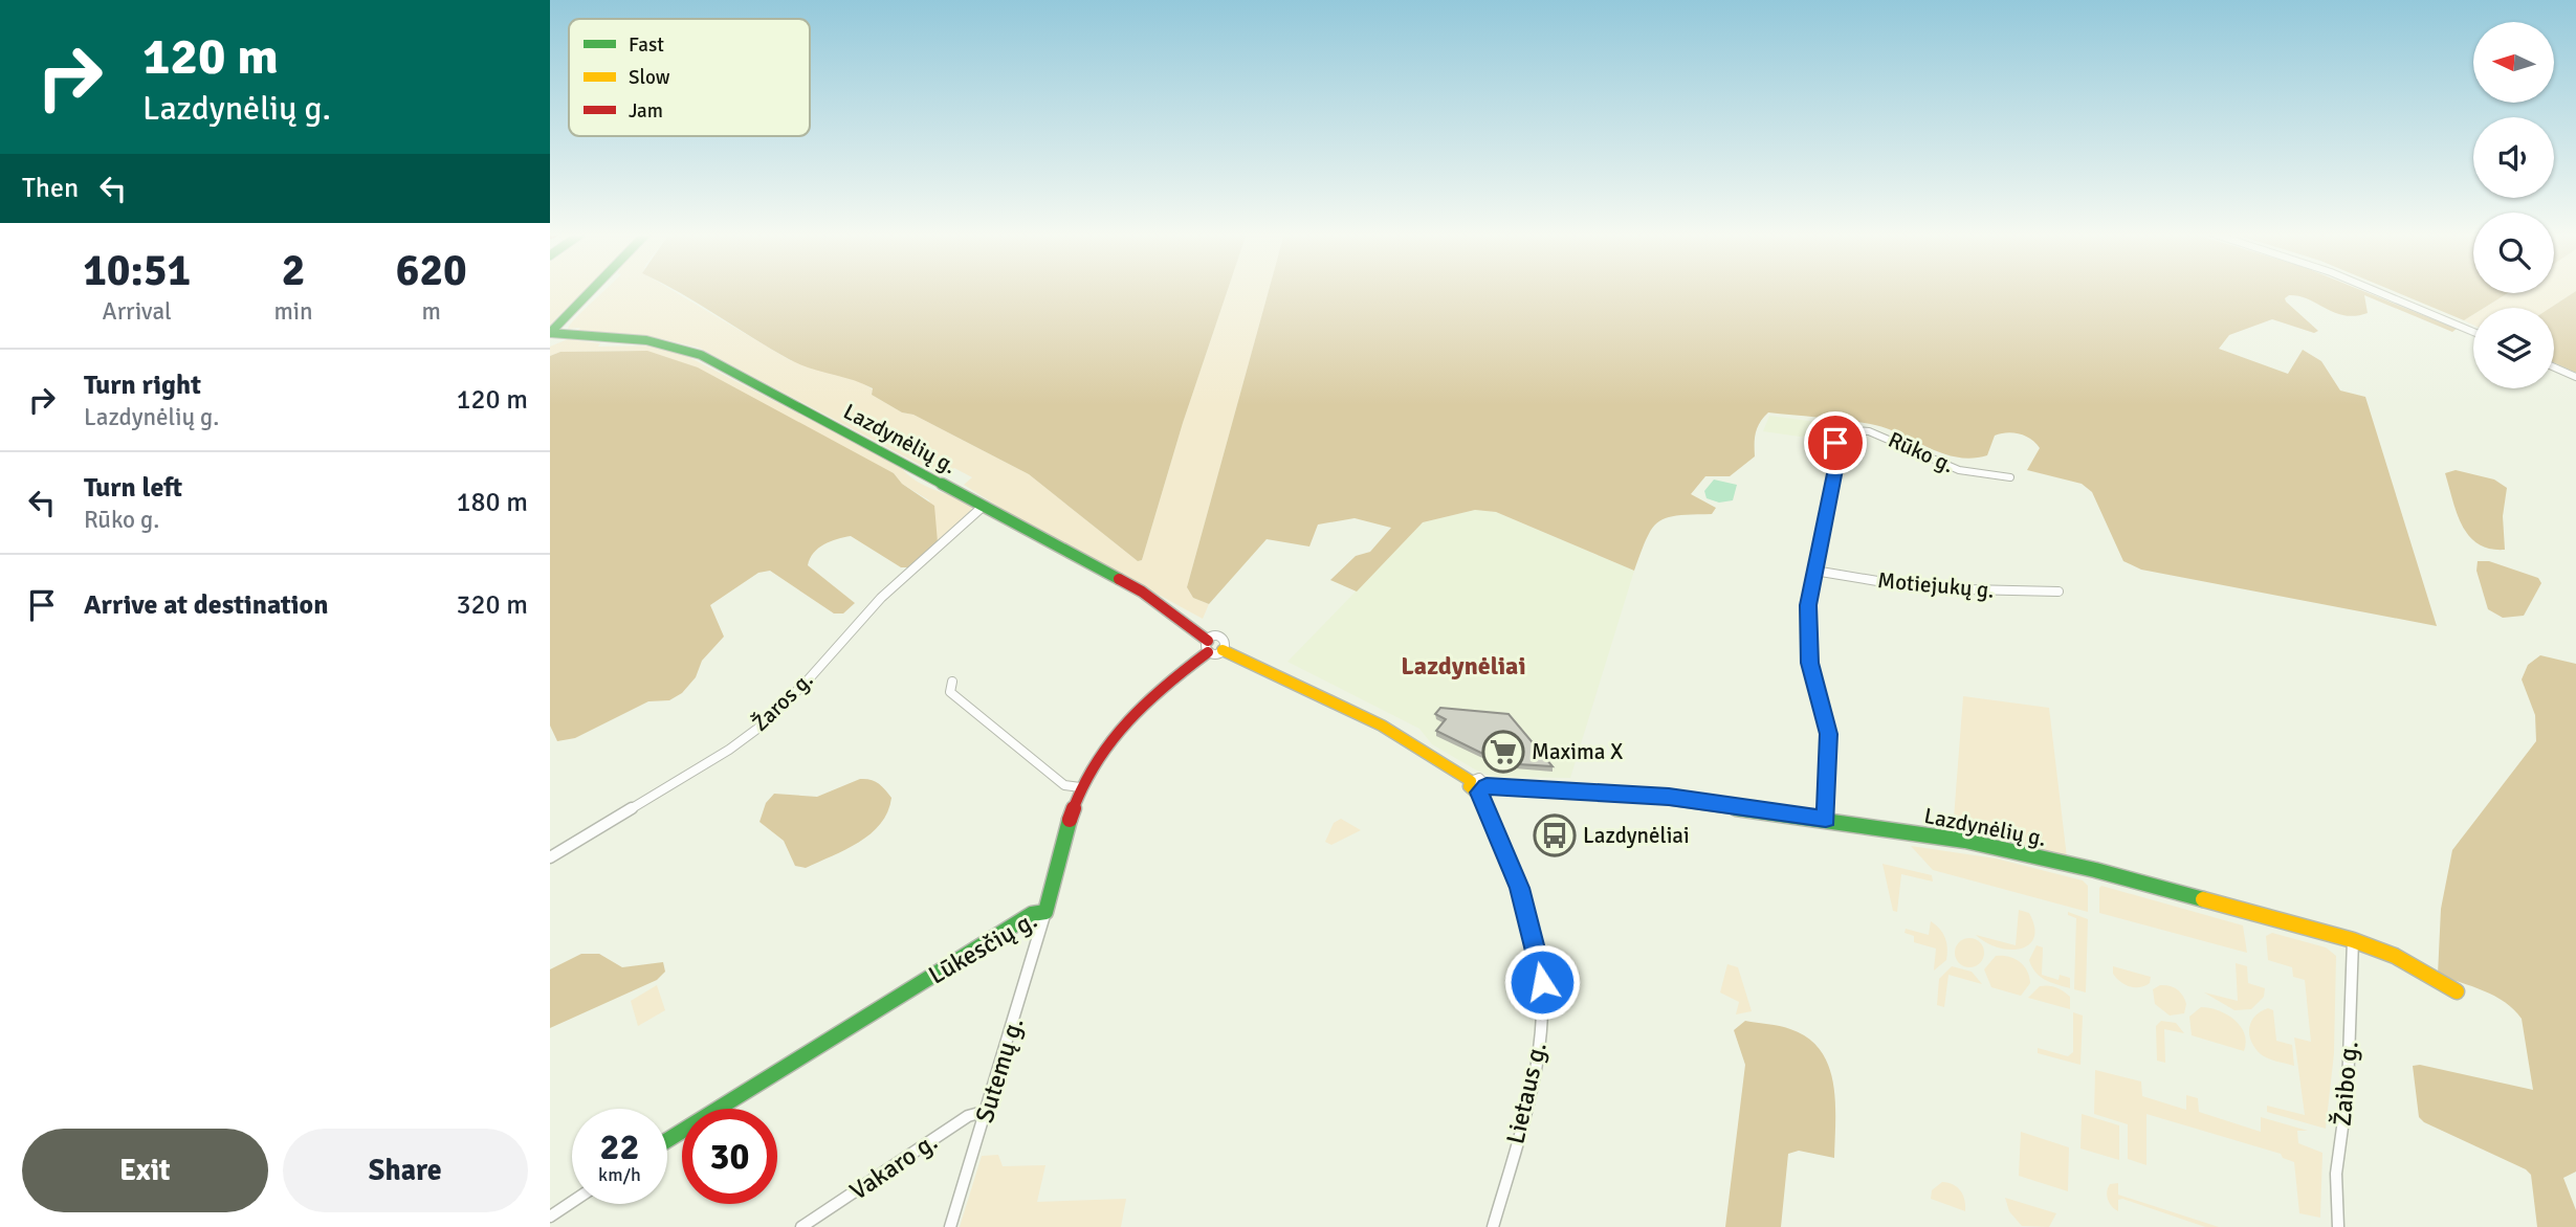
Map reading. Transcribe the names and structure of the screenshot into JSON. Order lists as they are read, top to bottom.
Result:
{
  "streets": {
    "main road": ["Lazdynėlių g.", "Lūkesčių g."],
    "street": [
      "Rūko g.",
      "Motiejukų g.",
      "Žaros g.",
      "Sutemų g.",
      "Žaibo g.",
      "Lietaus g.",
      "Vakaro g."
    ]
  },
  "crossings": [
    ["Lazdynėlių g.", "Rūko g."],
    ["Lazdynėlių g.", "Žaros g."],
    ["Lazdynėlių g.", "Lūkesčių g."],
    ["Lazdynėlių g.", "Žaibo g."],
    ["Lazdynėlių g.", "Lietaus g."],
    ["Rūko g.", "Motiejukų g."],
    ["Lūkesčių g.", "Sutemų g."],
    ["Sutemų g.", "Vakaro g."]
  ],
  "districts": ["Lazdynėliai"],
  "places": {
    "supermarket": ["Maxima X"],
    "bus stop": ["Lazdynėliai"]
  },
  "legend": ["Fast", "Slow", "Jam"],
  "north": "left",
  "page": {
    "turn": ["120 m", "Lazdynėlių g."],
    "then": "Then",
    "eta": [
      "10:51",
      "Arrival",
      "2",
      "min",
      "620",
      "m"
    ],
    "list": [
      {
        "name": "Turn right",
        "note": "Lazdynėlių g.",
        "value": "120 m"
      },
      {
        "name": "Turn left",
        "note": "Rūko g.",
        "value": "180 m"
      },
      {
        "name": "Arrive at destination",
        "value": "320 m"
      }
    ],
    "speed": "22 km/h",
    "limit": "30",
    "buttons": ["Exit", "Share"]
  }
}
